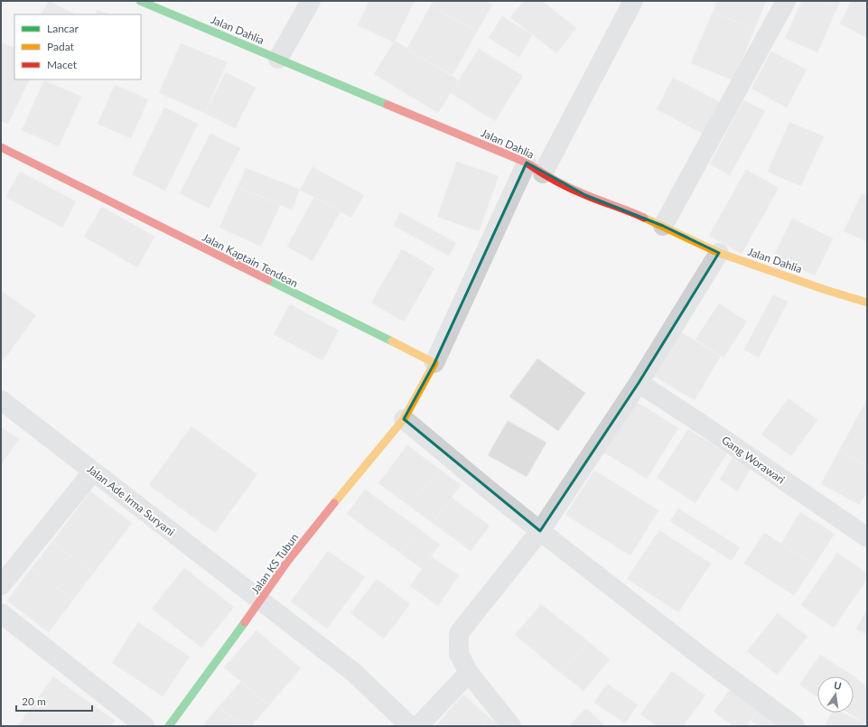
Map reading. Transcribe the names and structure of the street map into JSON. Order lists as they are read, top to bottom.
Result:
{
  "streets": {
    "street": [
      "Jalan Dahlia",
      "Jalan Kaptain Tendean",
      "Gang Worawari",
      "Jalan Ade Irma Suryani",
      "Jalan KS Tubun"
    ]
  },
  "crossings": [
    ["Jalan Ade Irma Suryani", "Jalan KS Tubun"]
  ],
  "legend": ["Lancar", "Padat", "Macet"],
  "scale_bar": "20 m",
  "north": "top"
}
